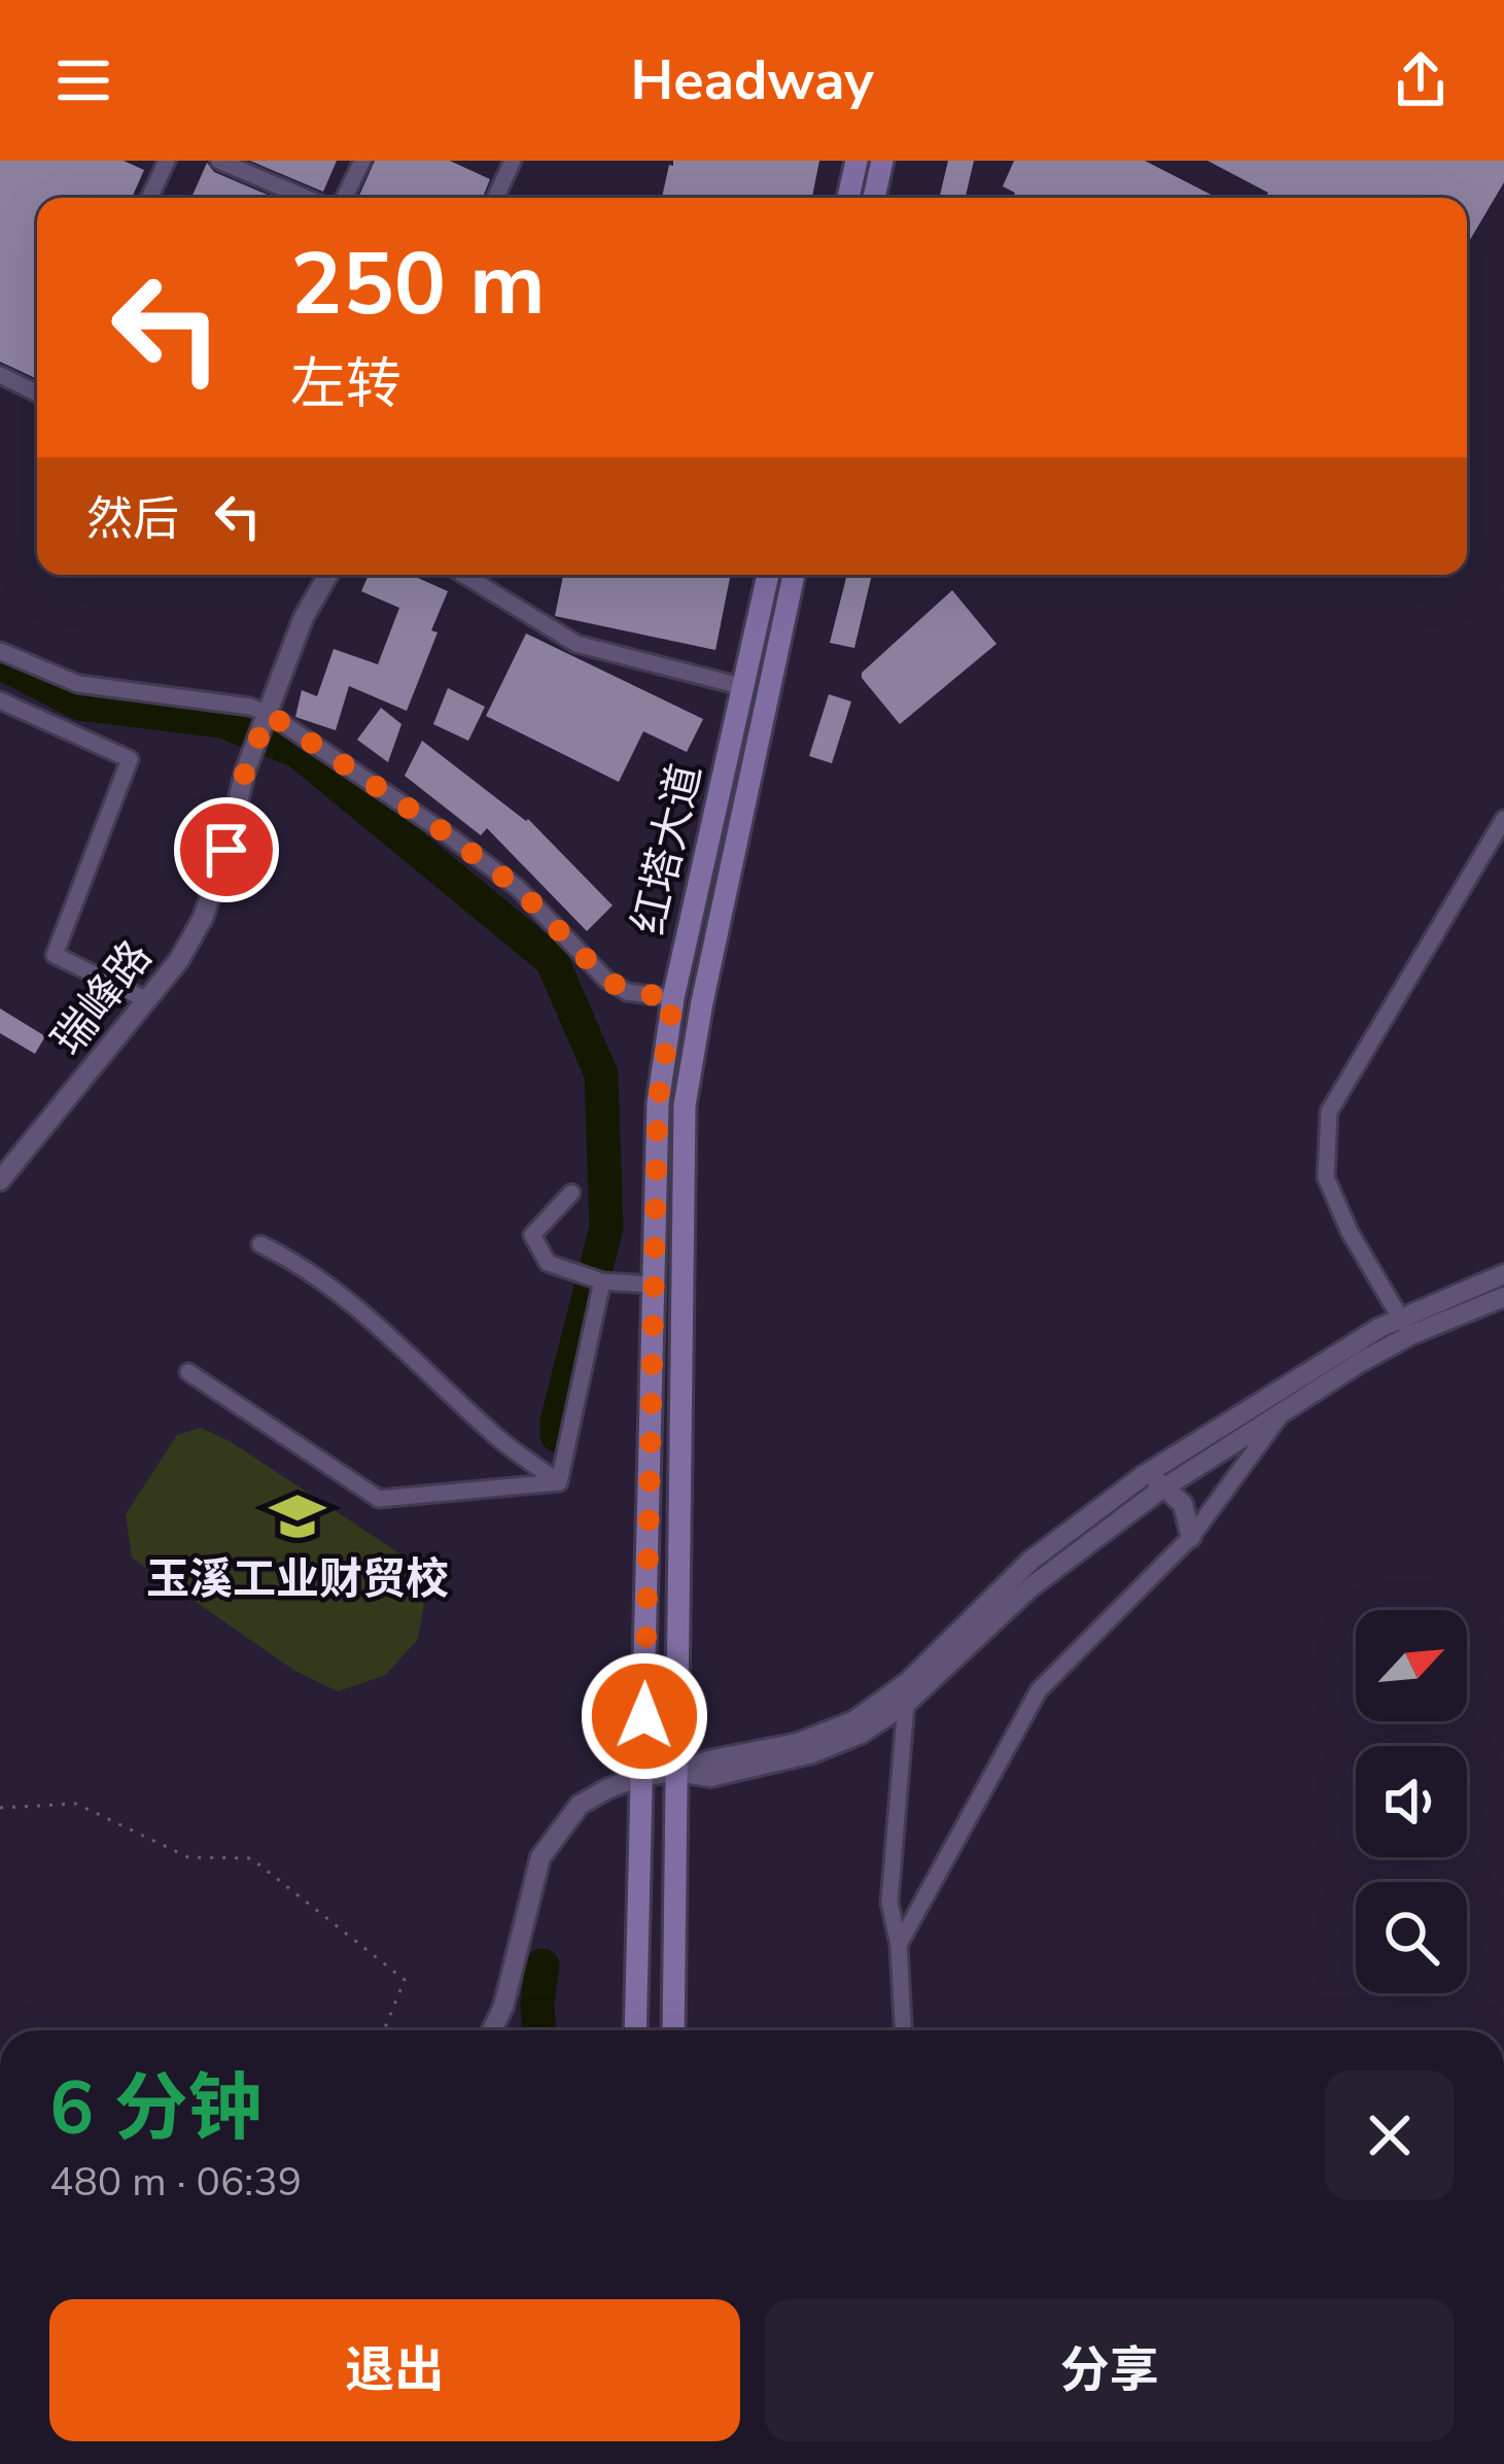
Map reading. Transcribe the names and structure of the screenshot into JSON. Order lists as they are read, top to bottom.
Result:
{
  "streets": {
    "main road": ["红塔大道"],
    "street": ["瑞峰路"]
  },
  "places": {
    "school or university": ["玉溪工业财贸校"]
  },
  "north": "top right",
  "page": {
    "header": "Headway",
    "turn": ["250 m", "左转"],
    "then": "然后",
    "heading": ["6 分钟", "480 m · 06:39"],
    "buttons": ["退出", "分享"]
  }
}
